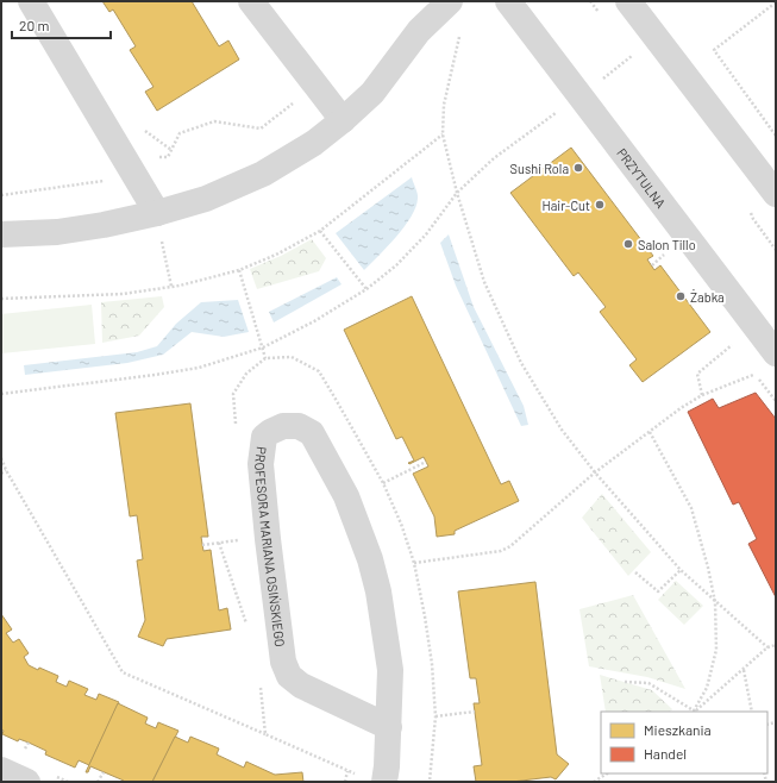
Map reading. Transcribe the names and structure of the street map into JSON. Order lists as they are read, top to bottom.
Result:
{
  "streets": {
    "street": ["PRZYTULNA", "PROFESORA MARIANA OSIŃSKIEGO"]
  },
  "places": [
    "Sushi Rola",
    "Hair-Cut",
    "Salon Tillo",
    "Żabka"
  ],
  "legend": ["Mieszkania", "Handel"],
  "scale_bar": "20 m"
}
